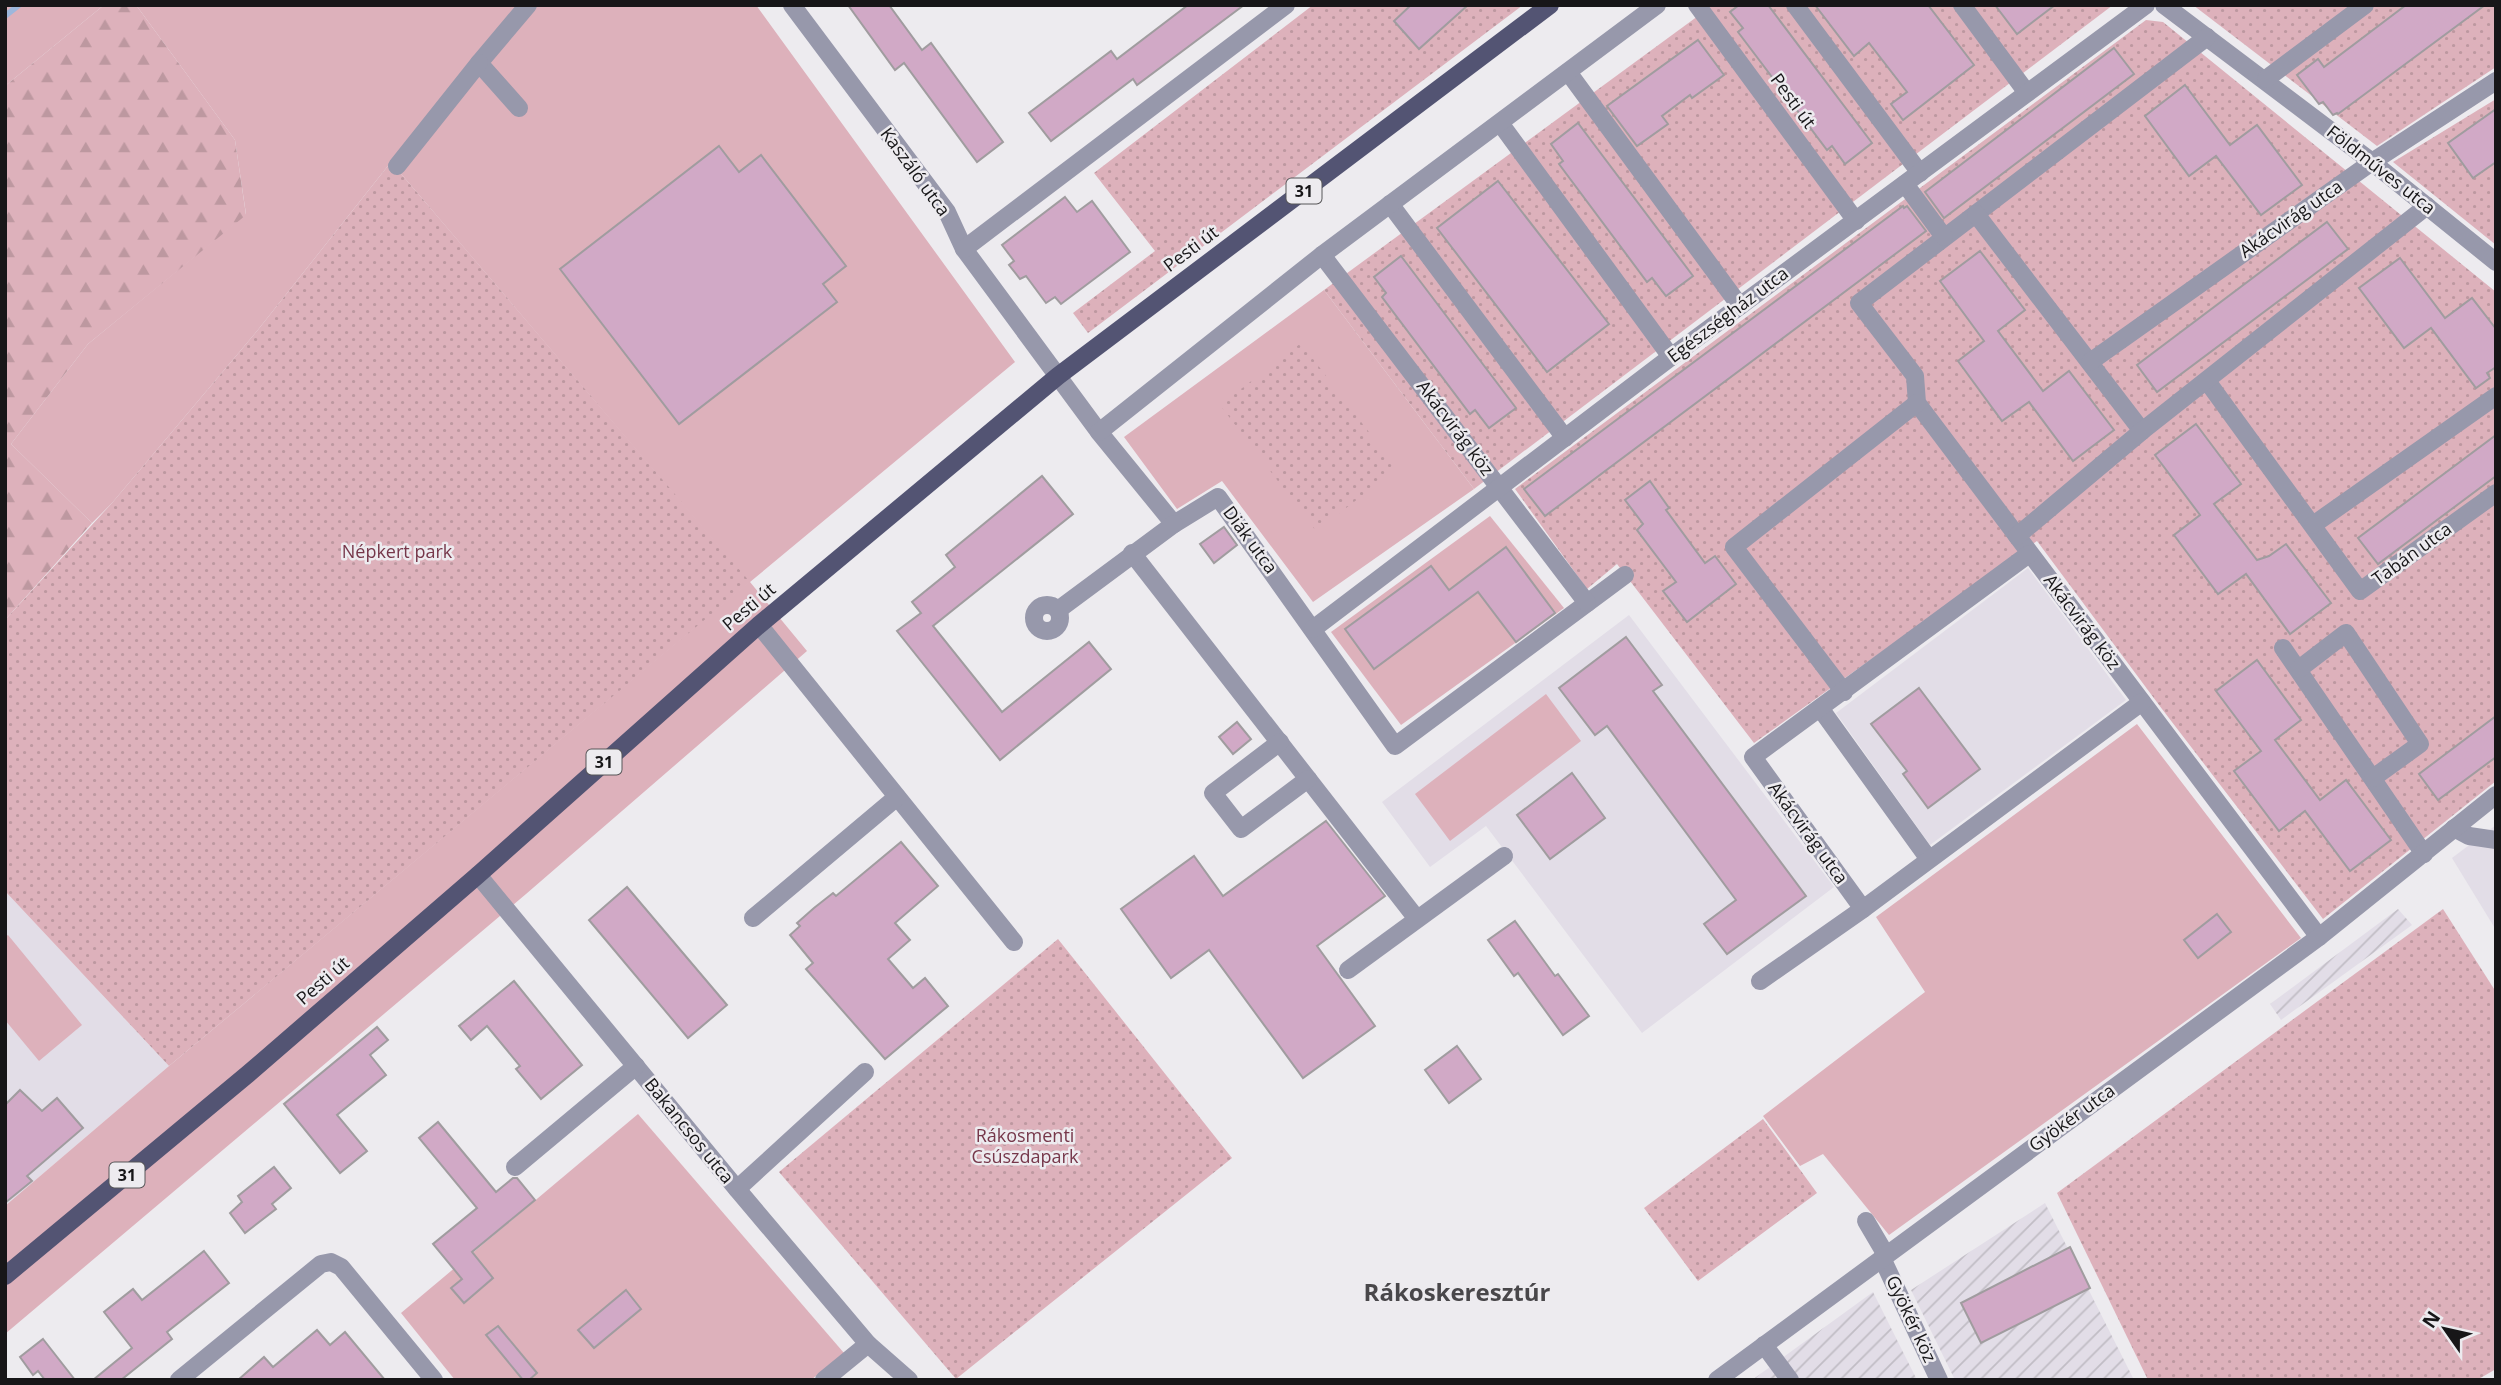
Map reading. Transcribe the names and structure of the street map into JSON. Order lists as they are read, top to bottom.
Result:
{
  "streets": {
    "main road": ["Pesti út", "31"],
    "street": [
      "Földműves utca",
      "Kaszáló utca",
      "Akácvirág utca",
      "Egészségház utca",
      "Akácvirág köz",
      "Diák utca",
      "Tabán utca",
      "Gyökér utca",
      "Bakancsos utca",
      "Gyökér köz"
    ]
  },
  "crossings": [
    ["Pesti út", "Kaszáló utca"],
    ["Pesti út", "Egészségház utca"],
    ["Pesti út", "Bakancsos utca"],
    ["Földműves utca", "Akácvirág utca"],
    ["Egészségház utca", "Akácvirág köz"],
    ["Egészségház utca", "Diák utca"],
    ["Akácvirág köz", "Diák utca"],
    ["Akácvirág köz", "Gyökér utca"],
    ["Gyökér utca", "Gyökér köz"]
  ],
  "districts": ["Rákoskeresztúr"],
  "parks": ["Népkert park", "Rákosmenti Csúszdapark"],
  "north": "top left"
}
